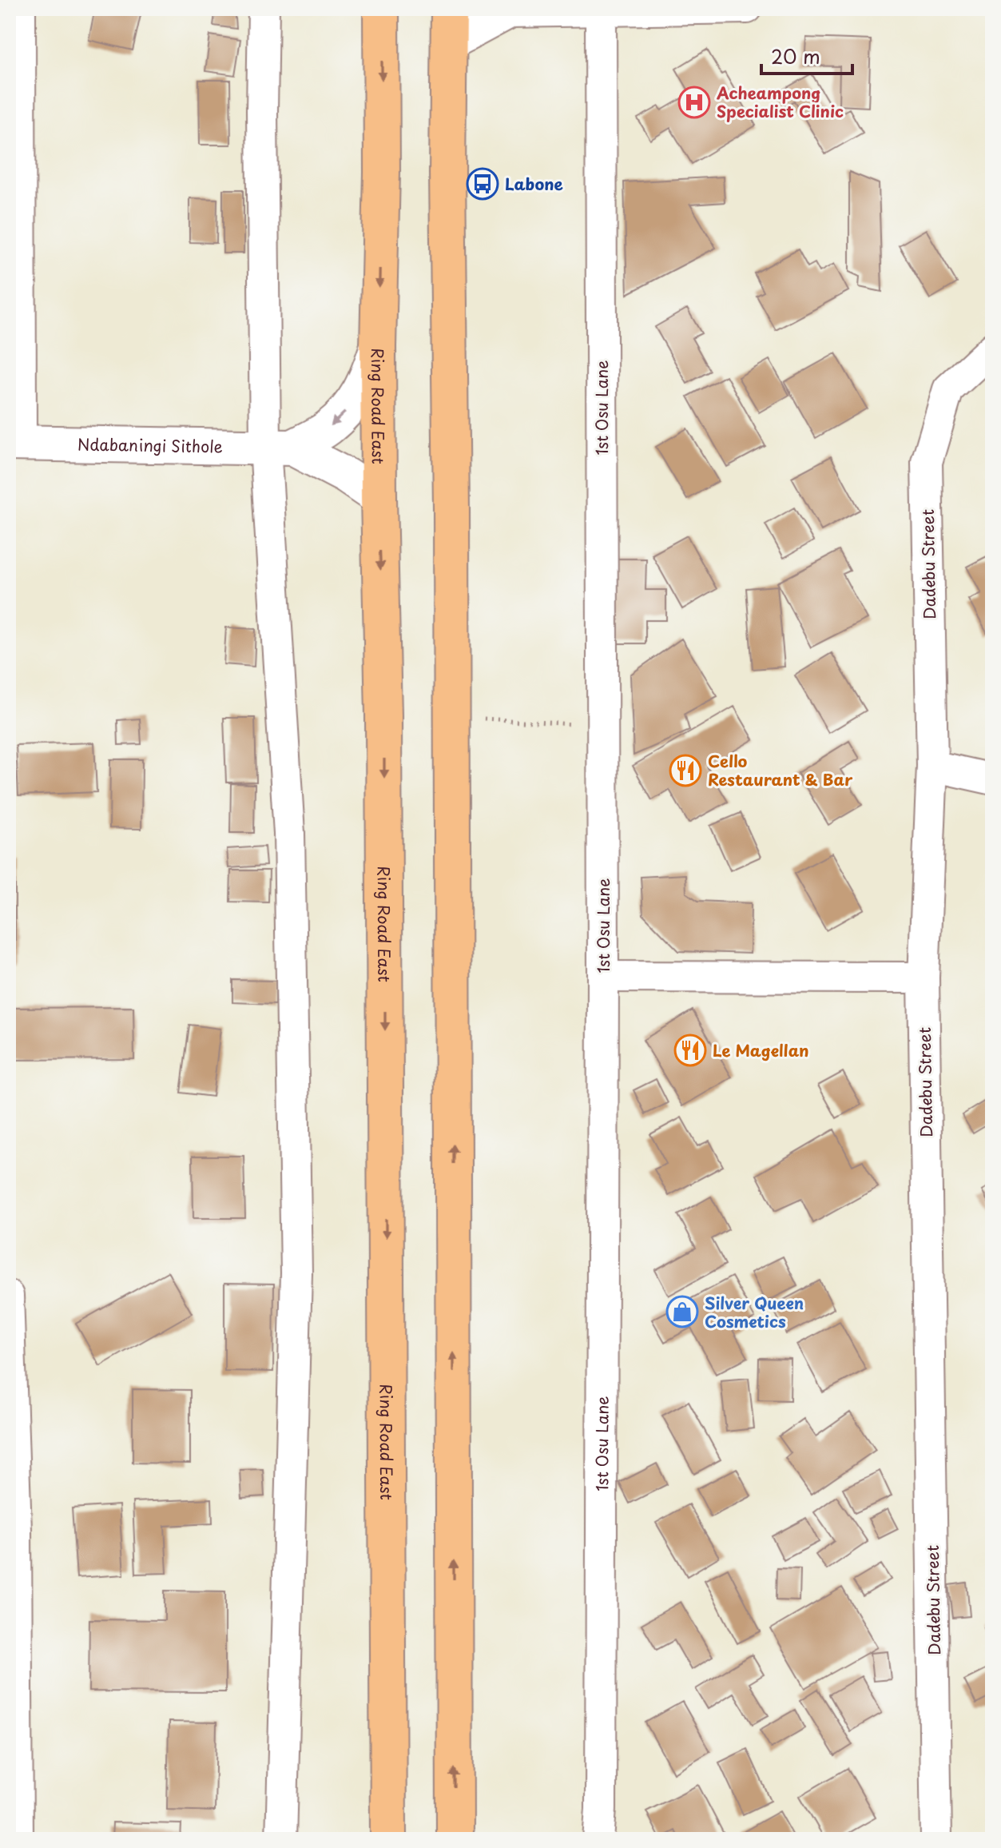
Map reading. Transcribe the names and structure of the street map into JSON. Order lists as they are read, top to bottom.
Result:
{
  "streets": {
    "main road": ["Ring Road East"],
    "street": ["1st Osu Lane", "Ndabaningi Sithole", "Dadebu Street"]
  },
  "crossings": [
    ["Ring Road East", "Ndabaningi Sithole"]
  ],
  "places": {
    "hospital": ["Acheampong Specialist Clinic"],
    "bus stop": ["Labone"],
    "restaurant": ["Cello Restaurant & Bar", "Le Magellan"],
    "shop": ["Silver Queen Cosmetics"]
  },
  "scale_bar": "20 m"
}
